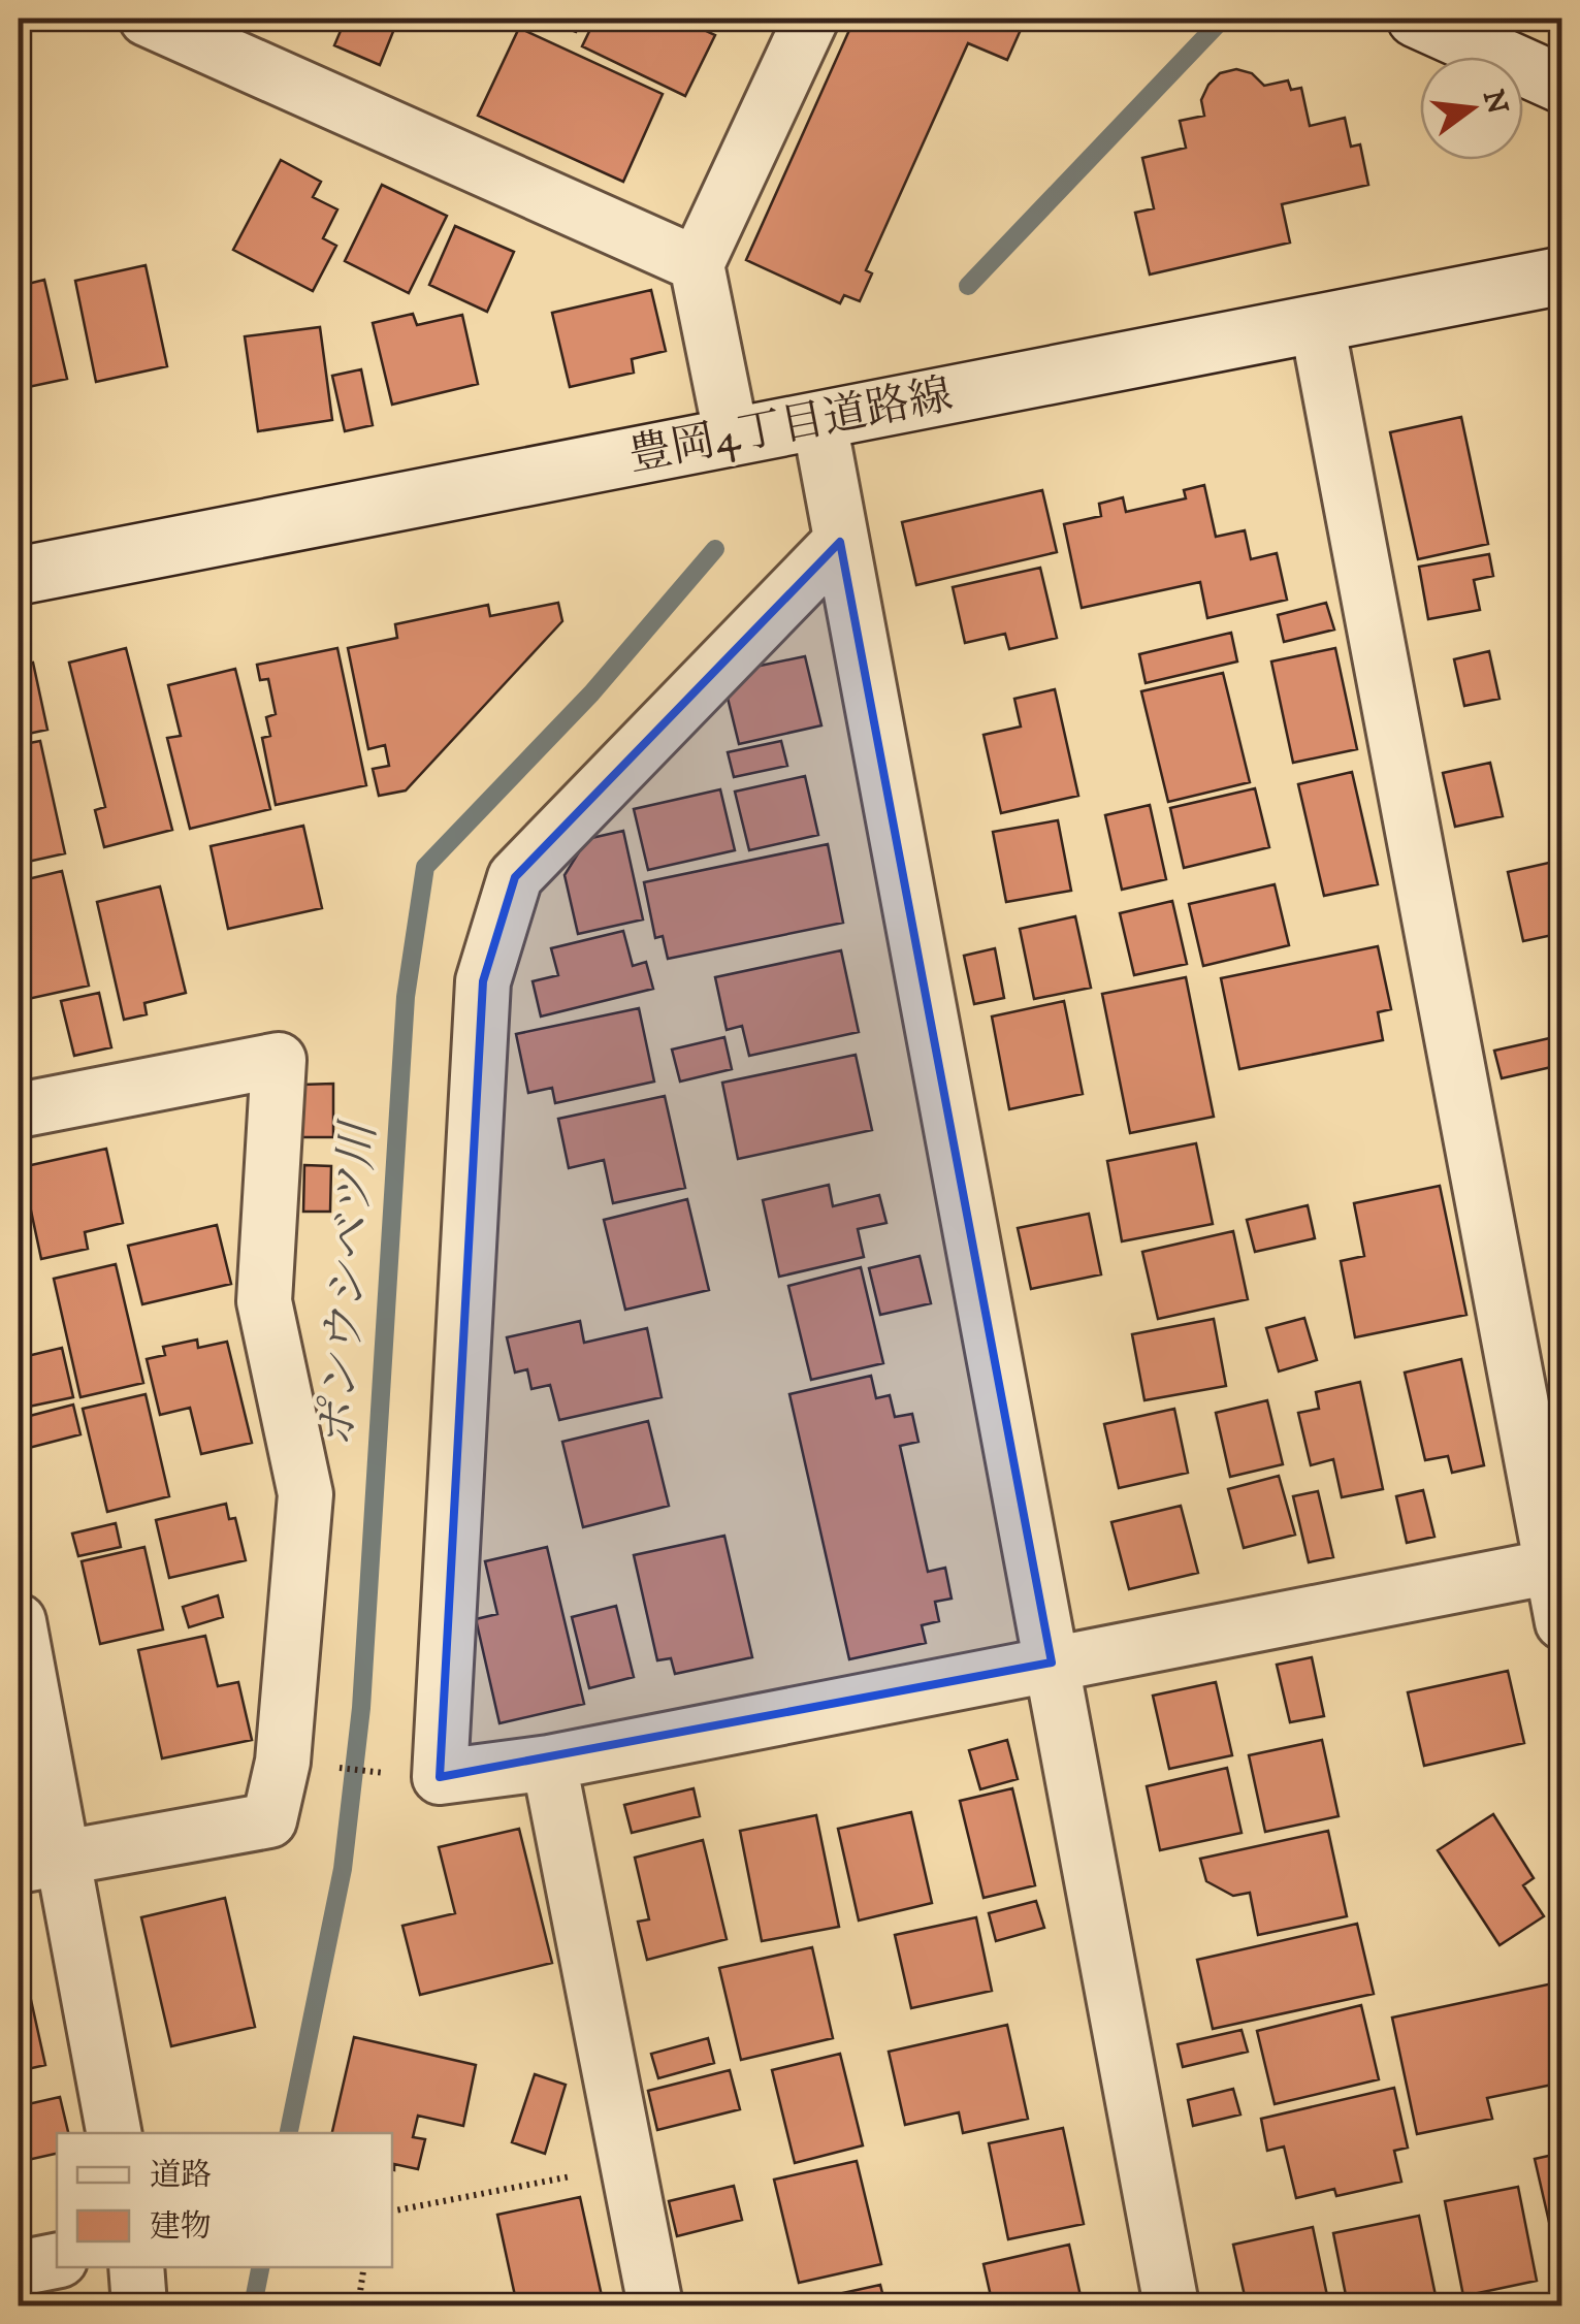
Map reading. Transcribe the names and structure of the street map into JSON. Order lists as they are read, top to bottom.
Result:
{
  "streets": {
    "street": ["豊岡4丁目道路線"]
  },
  "water": ["ポンウシベツ川"],
  "legend": ["道路", "建物"],
  "north": "right"
}
